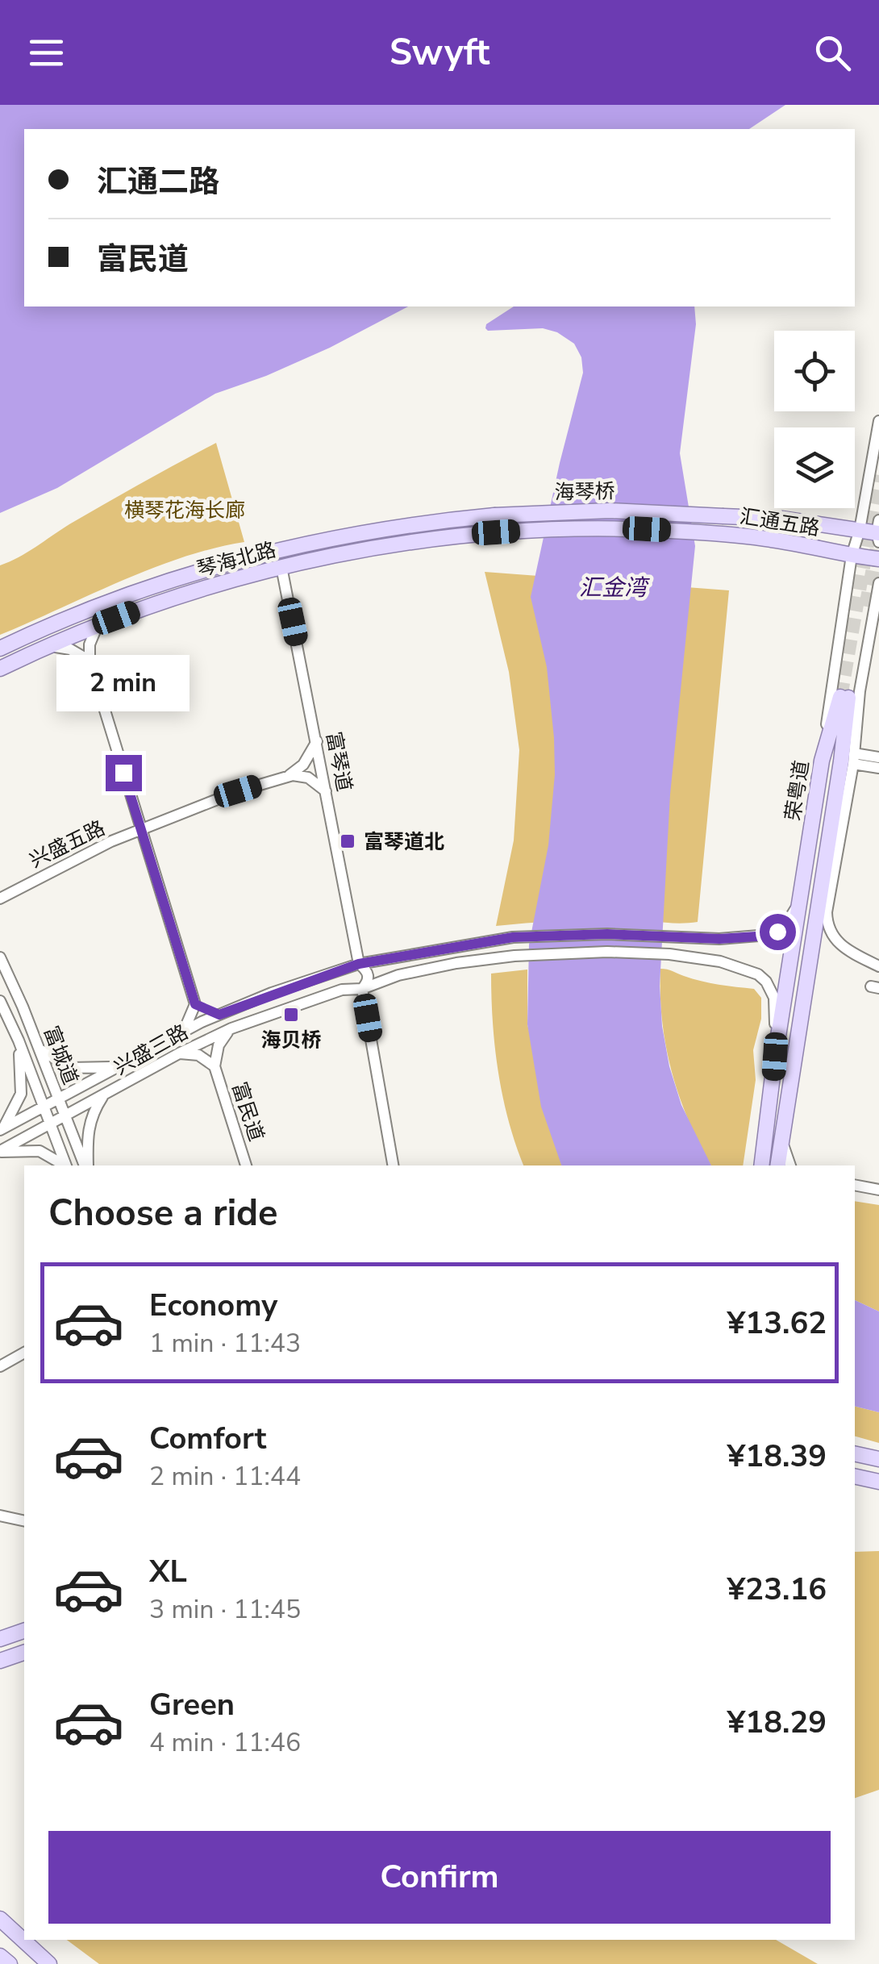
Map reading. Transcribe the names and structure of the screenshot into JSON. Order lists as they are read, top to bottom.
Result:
{
  "streets": {
    "main road": [
      "海琴桥",
      "汇通五路",
      "琴海北路",
      "荣粤道"
    ],
    "street": [
      "富琴道",
      "兴盛五路",
      "兴盛三路",
      "富城道",
      "富民道"
    ]
  },
  "crossings": [
    ["海琴桥", "汇通五路"],
    ["海琴桥", "琴海北路"],
    ["汇通五路", "荣粤道"],
    ["琴海北路", "富琴道"],
    ["富琴道", "兴盛三路"],
    ["荣粤道", "兴盛三路"],
    ["兴盛三路", "富城道"]
  ],
  "water": ["汇金湾"],
  "parks": ["横琴花海长廊"],
  "places": {
    "transit": ["富琴道北", "海贝桥"]
  },
  "page": {
    "header": "Swyft",
    "banner": ["汇通二路", "富民道"],
    "bubble": "2 min",
    "heading": "Choose a ride",
    "list": [
      {
        "name": "Economy",
        "note": "1 min · 11:43",
        "value": "¥13.62"
      },
      {
        "name": "Comfort",
        "note": "2 min · 11:44",
        "value": "¥18.39"
      },
      {
        "name": "XL",
        "note": "3 min · 11:45",
        "value": "¥23.16"
      },
      {
        "name": "Green",
        "note": "4 min · 11:46",
        "value": "¥18.29"
      }
    ],
    "buttons": "Confirm"
  }
}
